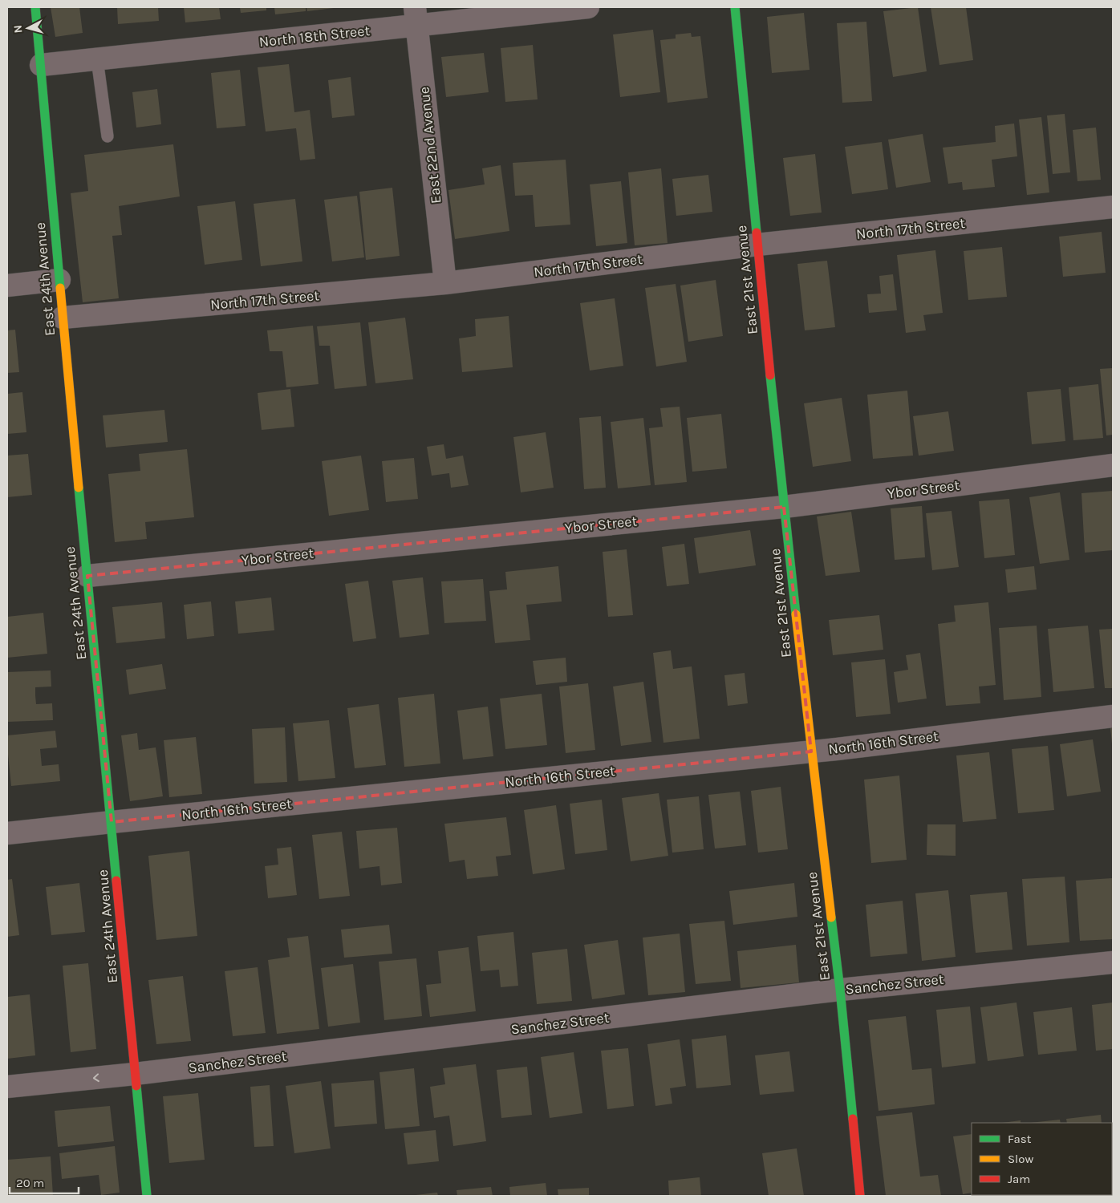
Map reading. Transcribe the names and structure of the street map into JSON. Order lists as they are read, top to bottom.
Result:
{
  "streets": {
    "street": [
      "North 18th Street",
      "East 22nd Avenue",
      "North 17th Street",
      "East 24th Avenue",
      "East 21st Avenue",
      "Ybor Street",
      "North 16th Street",
      "Sanchez Street"
    ]
  },
  "crossings": [
    ["North 18th Street", "East 22nd Avenue"],
    ["North 18th Street", "East 24th Avenue"],
    ["East 22nd Avenue", "North 17th Street"],
    ["North 17th Street", "East 24th Avenue"],
    ["North 17th Street", "East 21st Avenue"],
    ["East 24th Avenue", "Ybor Street"],
    ["East 24th Avenue", "North 16th Street"],
    ["East 24th Avenue", "Sanchez Street"],
    ["East 21st Avenue", "Ybor Street"],
    ["East 21st Avenue", "North 16th Street"],
    ["East 21st Avenue", "Sanchez Street"]
  ],
  "legend": ["Fast", "Slow", "Jam"],
  "scale_bar": "20 m",
  "north": "left"
}
